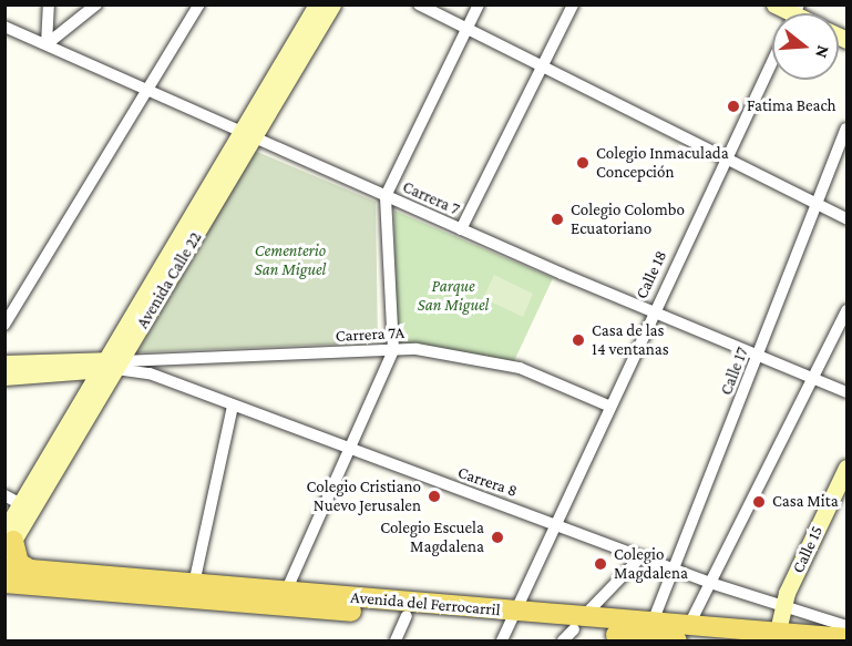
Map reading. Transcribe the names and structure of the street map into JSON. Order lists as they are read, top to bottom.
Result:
{
  "streets": {
    "main road": ["Avenida Calle 22", "Calle 15", "Avenida del Ferrocarril"],
    "street": [
      "Carrera 7",
      "Calle 18",
      "Carrera 7A",
      "Calle 17",
      "Carrera 8"
    ]
  },
  "crossings": [
    ["Carrera 7", "Calle 18"],
    ["Carrera 7", "Avenida Calle 22"],
    ["Carrera 7", "Calle 17"],
    ["Calle 18", "Carrera 7A"],
    ["Calle 18", "Carrera 8"],
    ["Calle 18", "Avenida del Ferrocarril"],
    ["Avenida Calle 22", "Carrera 7A"],
    ["Avenida Calle 22", "Carrera 8"],
    ["Carrera 7A", "Carrera 8"],
    ["Calle 17", "Carrera 8"],
    ["Calle 17", "Avenida del Ferrocarril"],
    ["Carrera 8", "Calle 15"],
    ["Calle 15", "Avenida del Ferrocarril"]
  ],
  "parks": ["Cementerio San Miguel", "Parque San Miguel"],
  "places": [
    "Fatima Beach",
    "Colegio Inmaculada Concepción",
    "Colegio Colombo Ecuatoriano",
    "Casa de las 14 ventanas",
    "Colegio Cristiano Nuevo Jerusalen",
    "Casa Mita",
    "Colegio Escuela Magdalena",
    "Colegio Magdalena"
  ],
  "north": "right"
}
